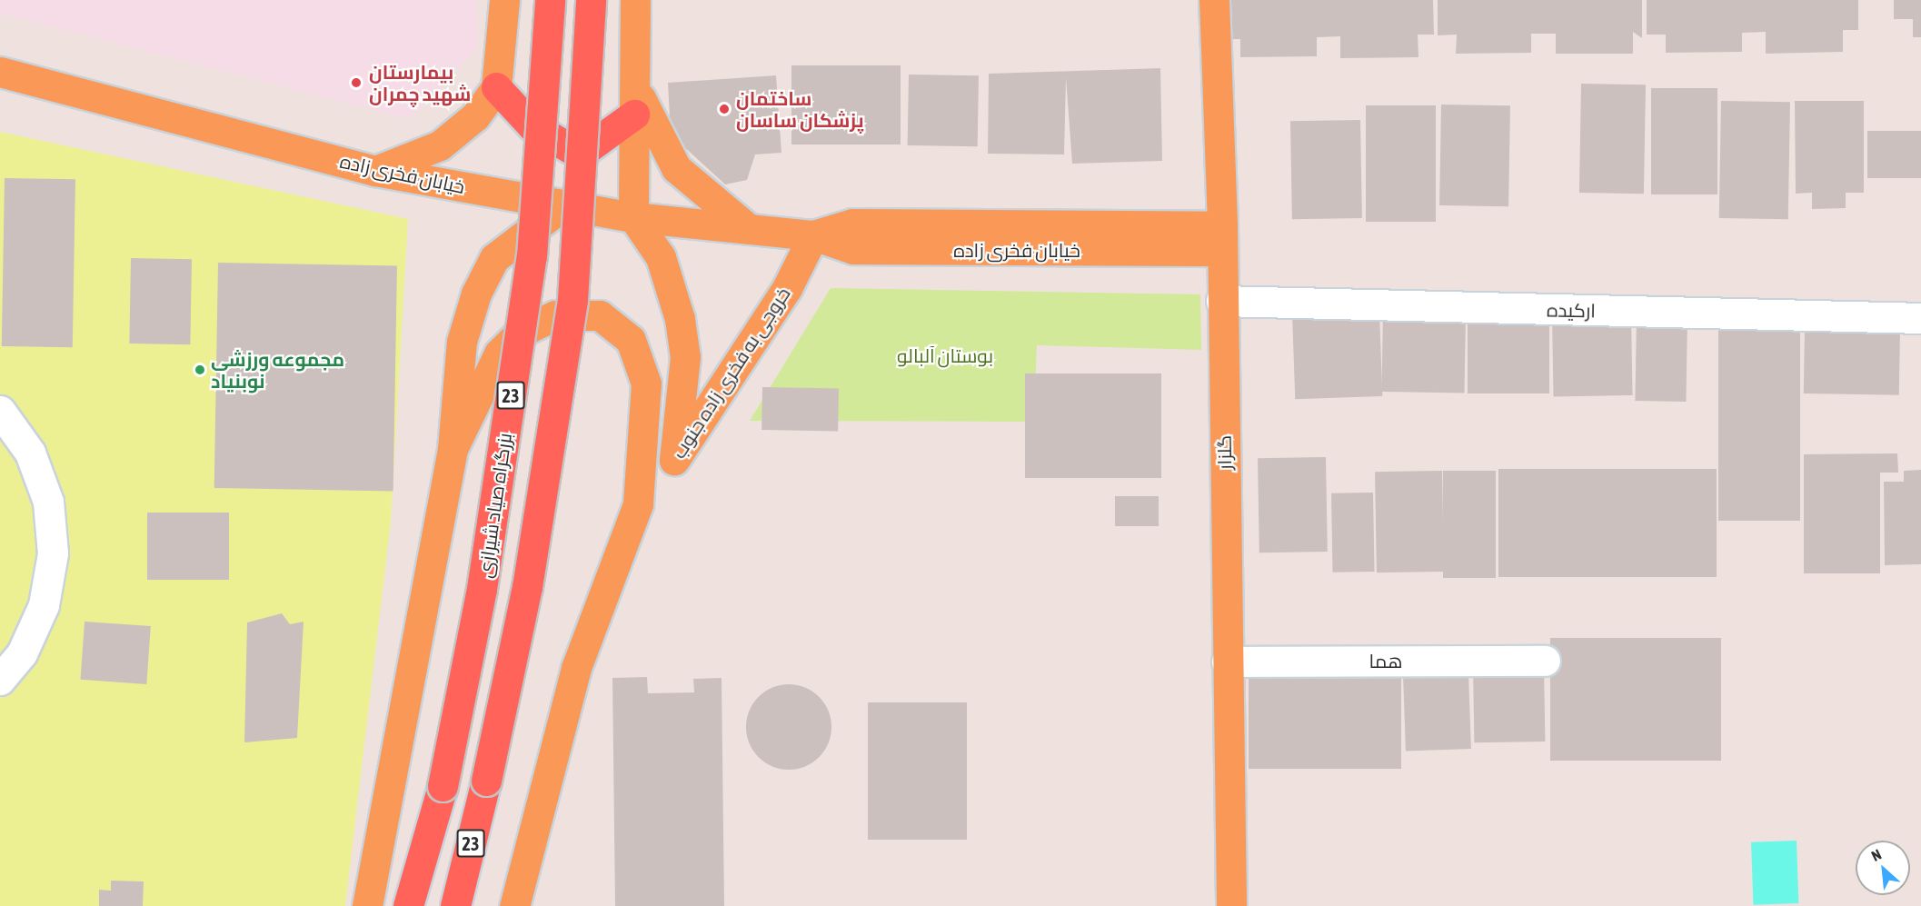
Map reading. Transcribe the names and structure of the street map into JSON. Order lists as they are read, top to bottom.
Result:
{
  "streets": {
    "highway": ["23", "بزرگراه صیاد شیرازی"],
    "main road": ["خیابان فخری زاده", "خروجی به فخری زاده جنوب", "گلزار"],
    "street": ["ارکیده", "هما"]
  },
  "crossings": [
    ["خیابان فخری زاده", "خروجی به فخری زاده جنوب"],
    ["خیابان فخری زاده", "گلزار"],
    ["ارکیده", "گلزار"],
    ["گلزار", "هما"]
  ],
  "parks": ["بوستان آلبالو"],
  "places": ["بیمارستان شهید چمران", "ساختمان پزشکان ساسان", "مجموعه ورزشی نوبنیاد"],
  "north": "top left"
}
